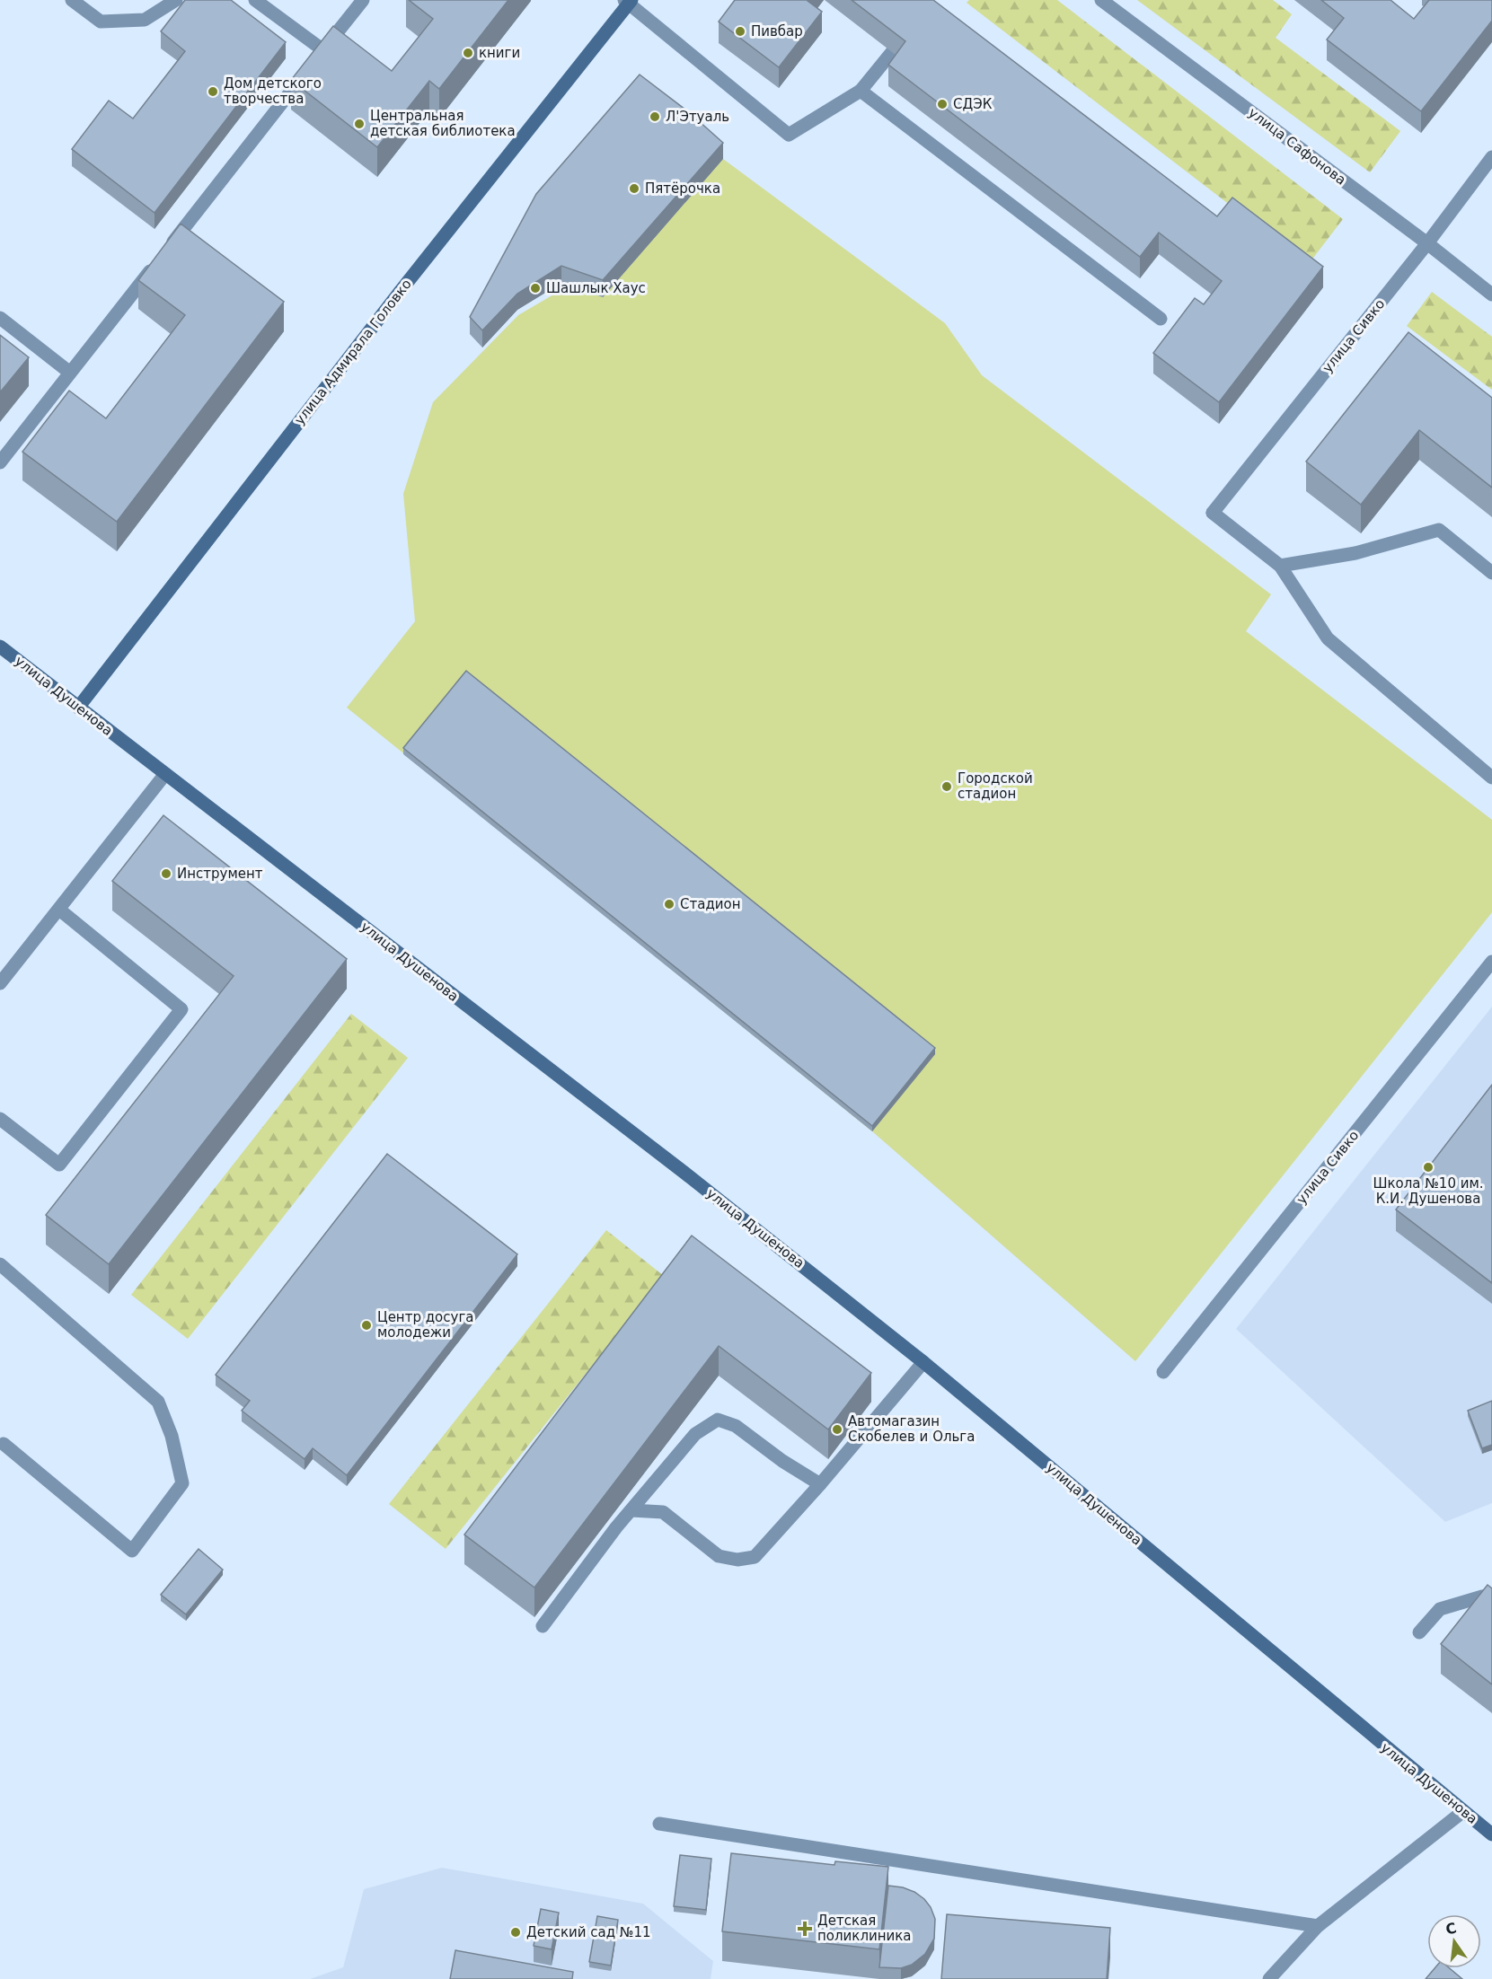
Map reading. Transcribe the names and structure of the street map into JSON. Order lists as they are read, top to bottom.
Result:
{
  "streets": {
    "street": [
      "улица Сафонова",
      "улица Сивко",
      "улица Адмирала Головко",
      "улица Душенова"
    ]
  },
  "crossings": [
    ["улица Сафонова", "улица Сивко"],
    ["улица Адмирала Головко", "улица Душенова"]
  ],
  "places": {
    "other": [
      "Пивбар",
      "книги",
      "Дом детского творчества",
      "СДЭК",
      "Л'Этуаль",
      "Центральная детская библиотека",
      "Пятёрочка",
      "Шашлык Хаус",
      "Городской стадион",
      "Инструмент",
      "Стадион",
      "Школа №10 им. К.И. Душенова",
      "Центр досуга молодежи",
      "Автомагазин Скобелев и Ольга",
      "Детский сад №11"
    ],
    "health": ["Детская поликлиника"]
  },
  "north": "top"
}
